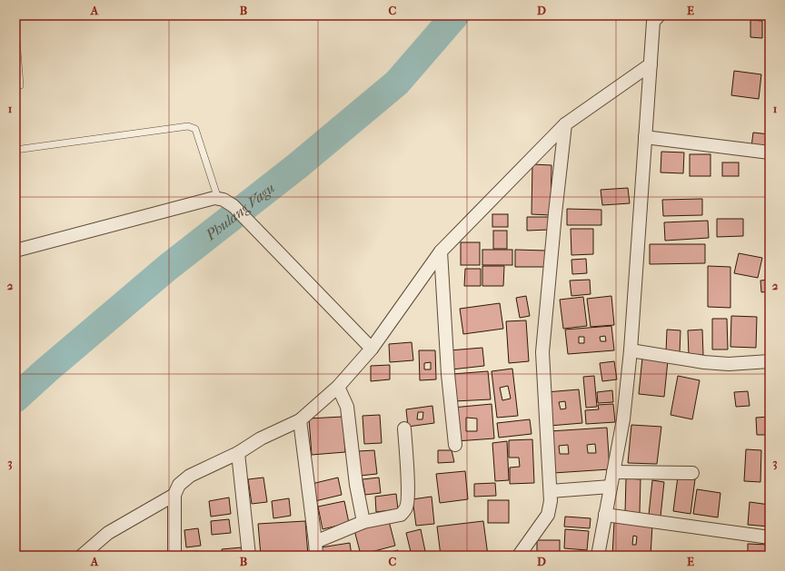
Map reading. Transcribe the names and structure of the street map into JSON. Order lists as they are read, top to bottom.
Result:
{
  "water": ["Phulang Vagu"],
  "grid": {
    "columns": [
      "A",
      "B",
      "C",
      "D",
      "E"
    ],
    "rows": ["1", "2", "3"]
  }
}
